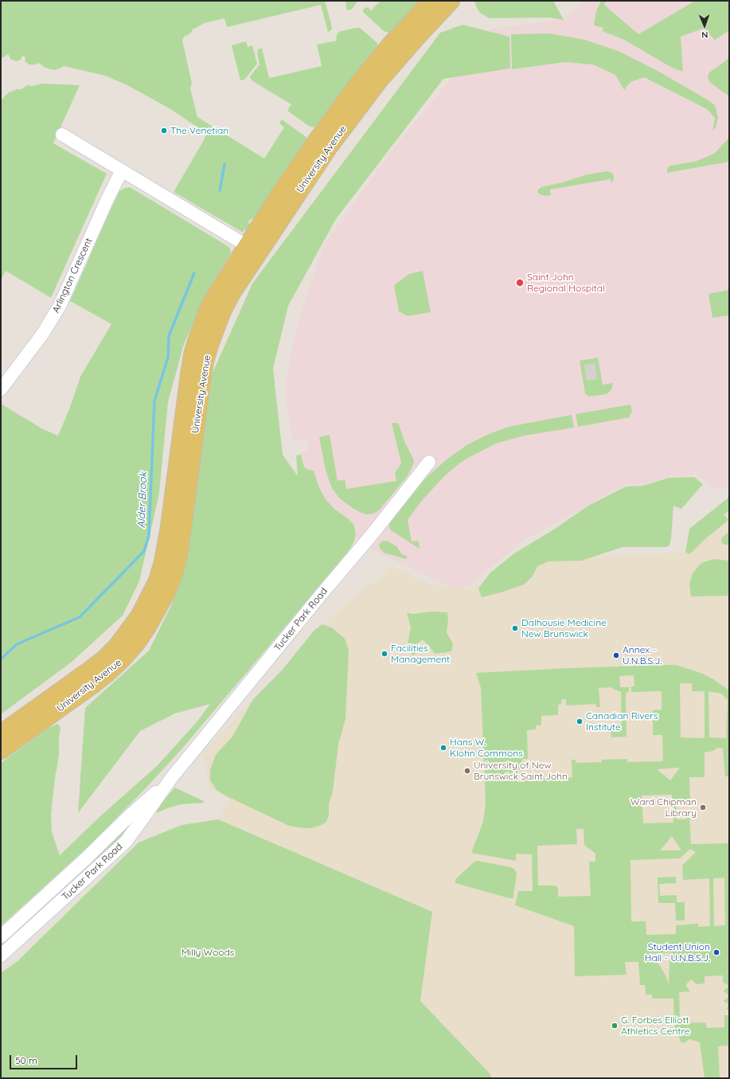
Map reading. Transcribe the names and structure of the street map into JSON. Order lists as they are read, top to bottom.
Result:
{
  "streets": {
    "main road": ["University Avenue"],
    "street": ["Arlington Crescent", "Tucker Park Road"]
  },
  "water": ["Alder Brook"],
  "parks": ["Milly Woods"],
  "places": [
    "The Venetian",
    "Saint John Regional Hospital",
    "Dalhousie Medicine New Brunswick",
    "Facilities Management",
    "Annex - U.N.B.S.J.",
    "Canadian Rivers Institute",
    "Hans W. Klohn Commons",
    "University of New Brunswick Saint John",
    "Ward Chipman Library",
    "Student Union Hall - U.N.B.S.J.",
    "G. Forbes Elliott Athletics Centre"
  ],
  "scale_bar": "50 m",
  "north": "bottom"
}
